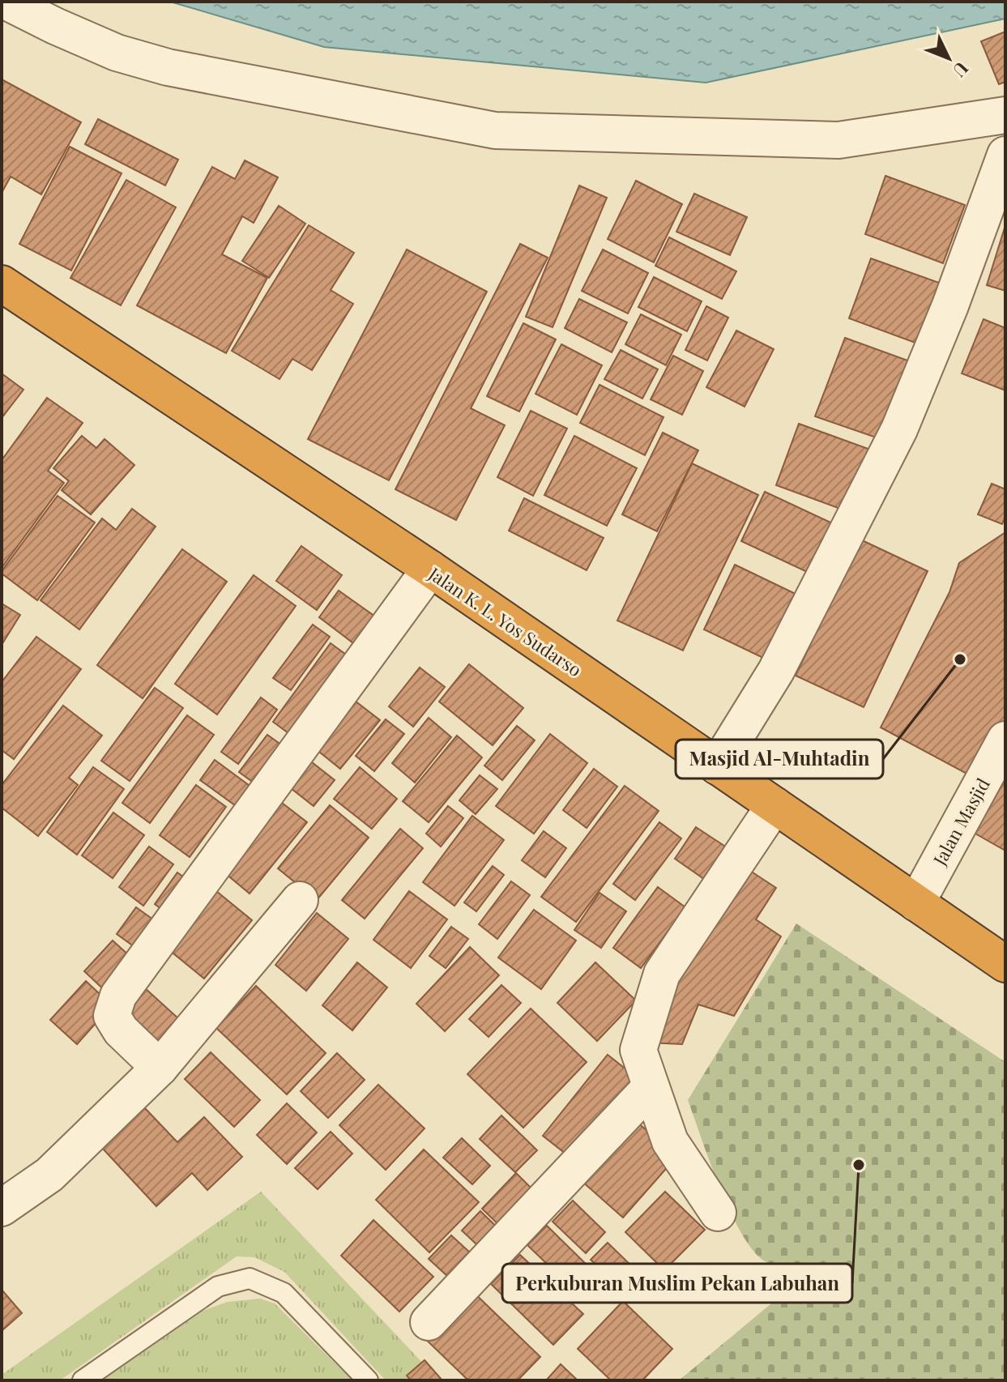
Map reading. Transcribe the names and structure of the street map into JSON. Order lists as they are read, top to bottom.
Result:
{
  "streets": {
    "highway": ["Jalan K. L. Yos Sudarso"],
    "street": ["Jalan Masjid"]
  },
  "crossings": [
    ["Jalan K. L. Yos Sudarso", "Jalan Masjid"]
  ],
  "places": ["Masjid Al-Muhtadin", "Perkuburan Muslim Pekan Labuhan"],
  "north": "bottom right"
}
